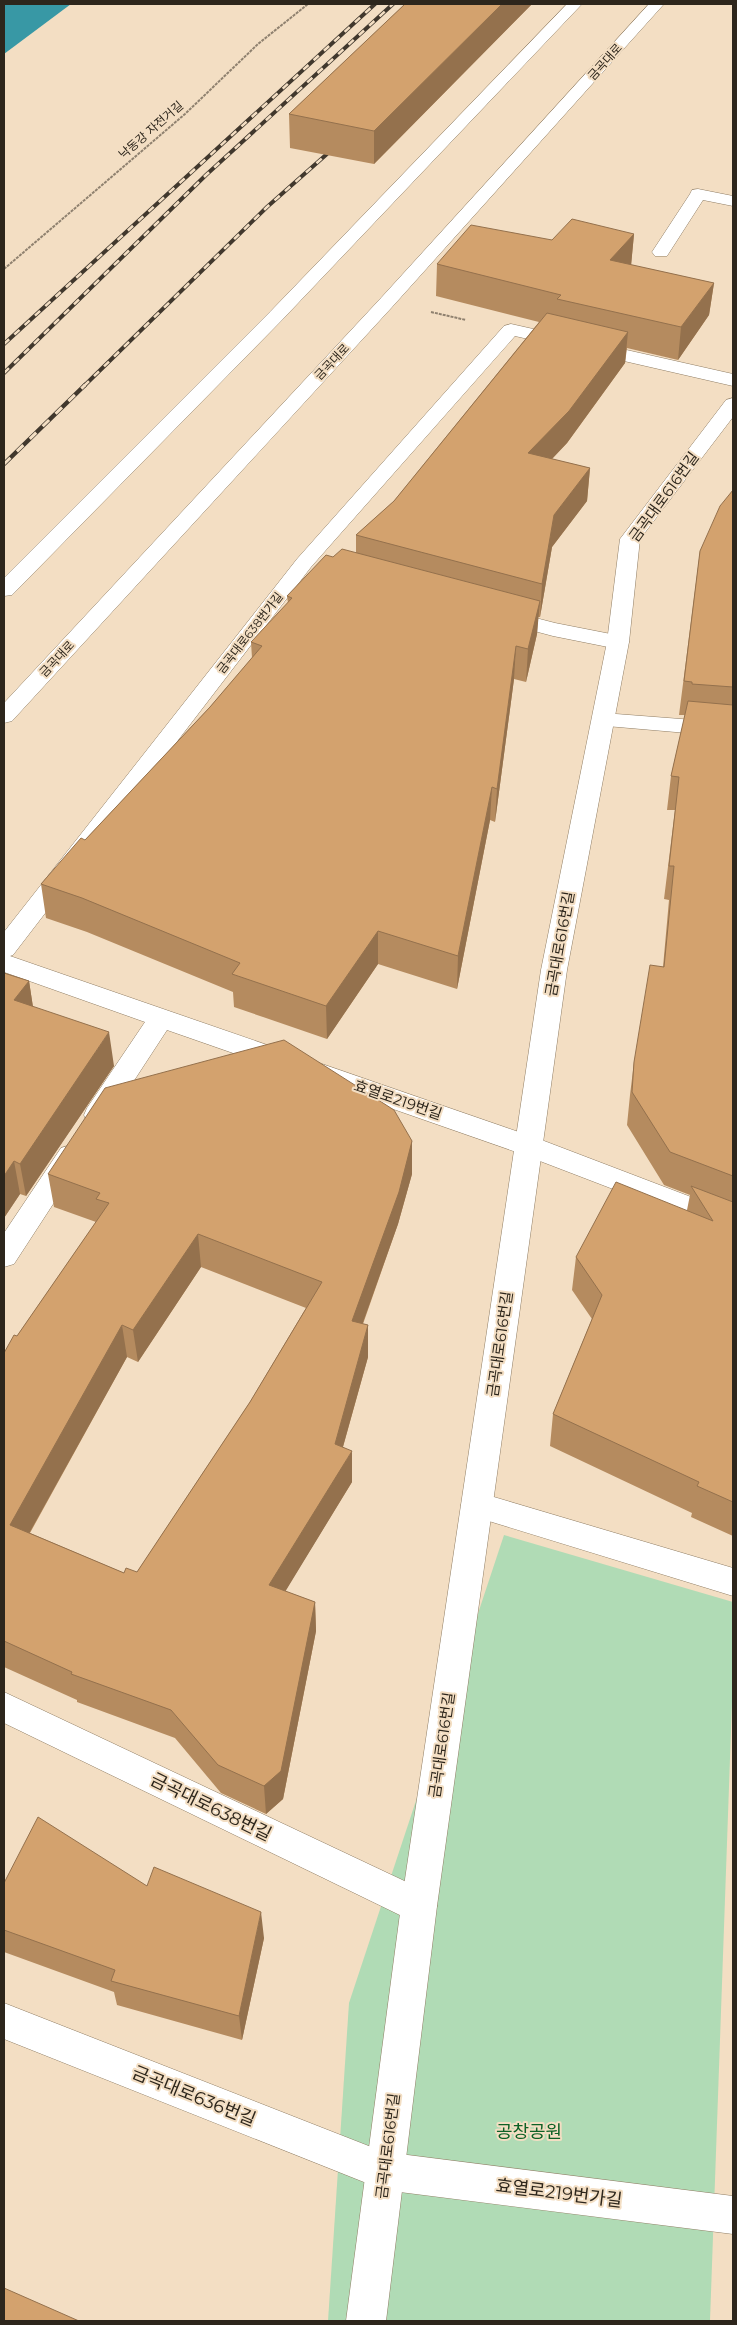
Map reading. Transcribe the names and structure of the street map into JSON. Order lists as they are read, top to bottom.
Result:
{
  "streets": {
    "street": [
      "금곡대로",
      "금곡대로616번길",
      "금곡대로638번가길",
      "효열로219번길",
      "금곡대로638번길",
      "금곡대로636번길",
      "효열로219번가길"
    ],
    "path": ["낙동강 자전거길"]
  },
  "crossings": [
    ["금곡대로616번길", "효열로219번길"],
    ["금곡대로616번길", "금곡대로638번길"],
    ["금곡대로616번길", "금곡대로636번길"],
    ["금곡대로616번길", "효열로219번가길"],
    ["금곡대로636번길", "효열로219번가길"]
  ],
  "parks": ["공창공원"]
}
